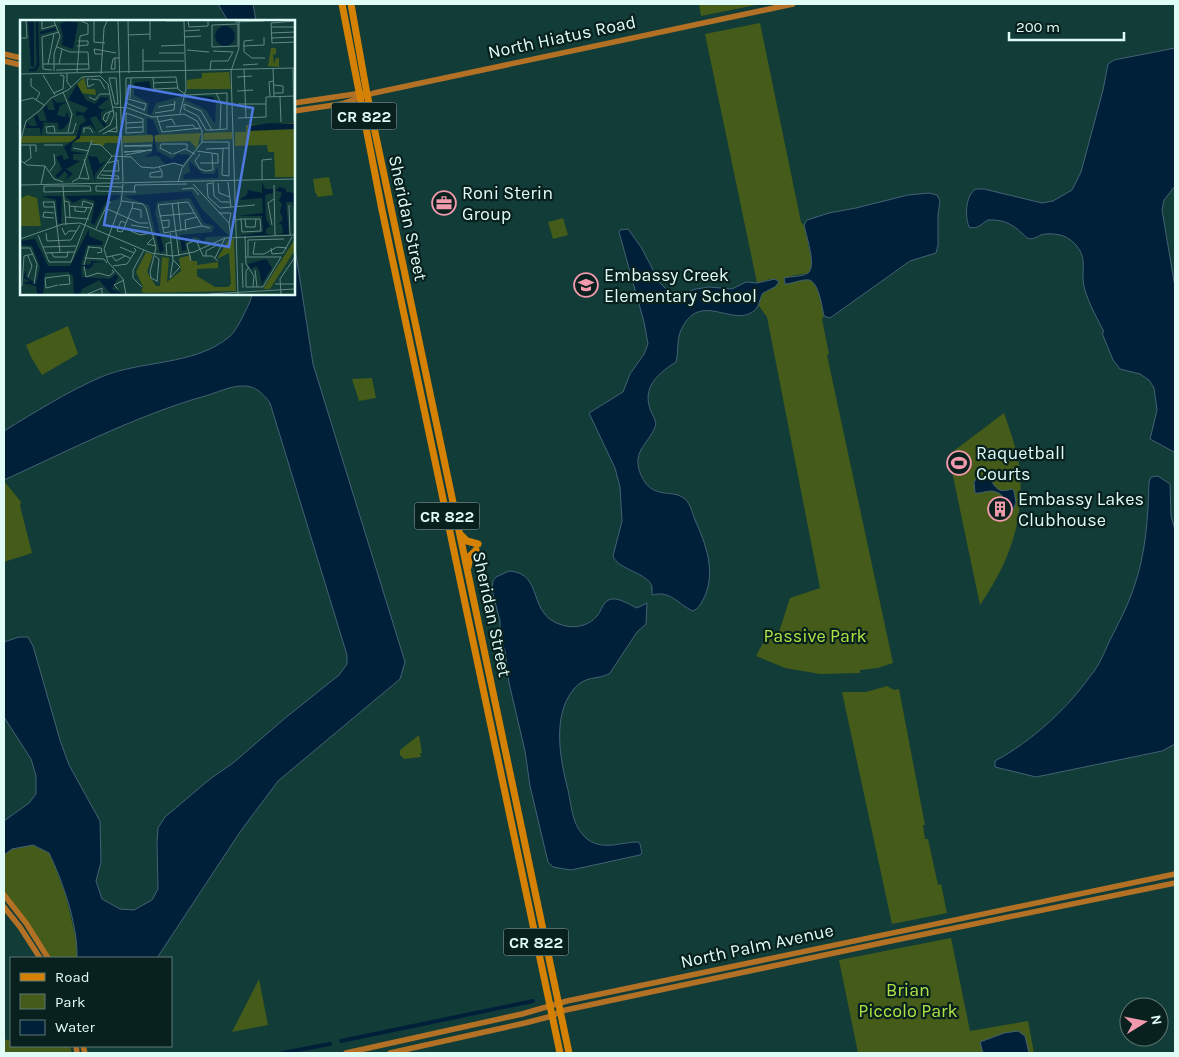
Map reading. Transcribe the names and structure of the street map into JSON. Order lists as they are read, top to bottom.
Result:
{
  "streets": {
    "main road": [
      "North Hiatus Road",
      "CR 822",
      "Sheridan Street",
      "North Palm Avenue"
    ]
  },
  "crossings": [
    ["North Hiatus Road", "Sheridan Street"],
    ["Sheridan Street", "North Palm Avenue"]
  ],
  "parks": ["Passive Park", "Brian Piccolo Park"],
  "places": {
    "office": ["Roni Sterin Group"],
    "school or university": ["Embassy Creek Elementary School"],
    "sports": ["Raquetball Courts"],
    "building": ["Embassy Lakes Clubhouse"]
  },
  "legend": ["Road", "Park", "Water"],
  "scale_bar": "200 m",
  "north": "right"
}
